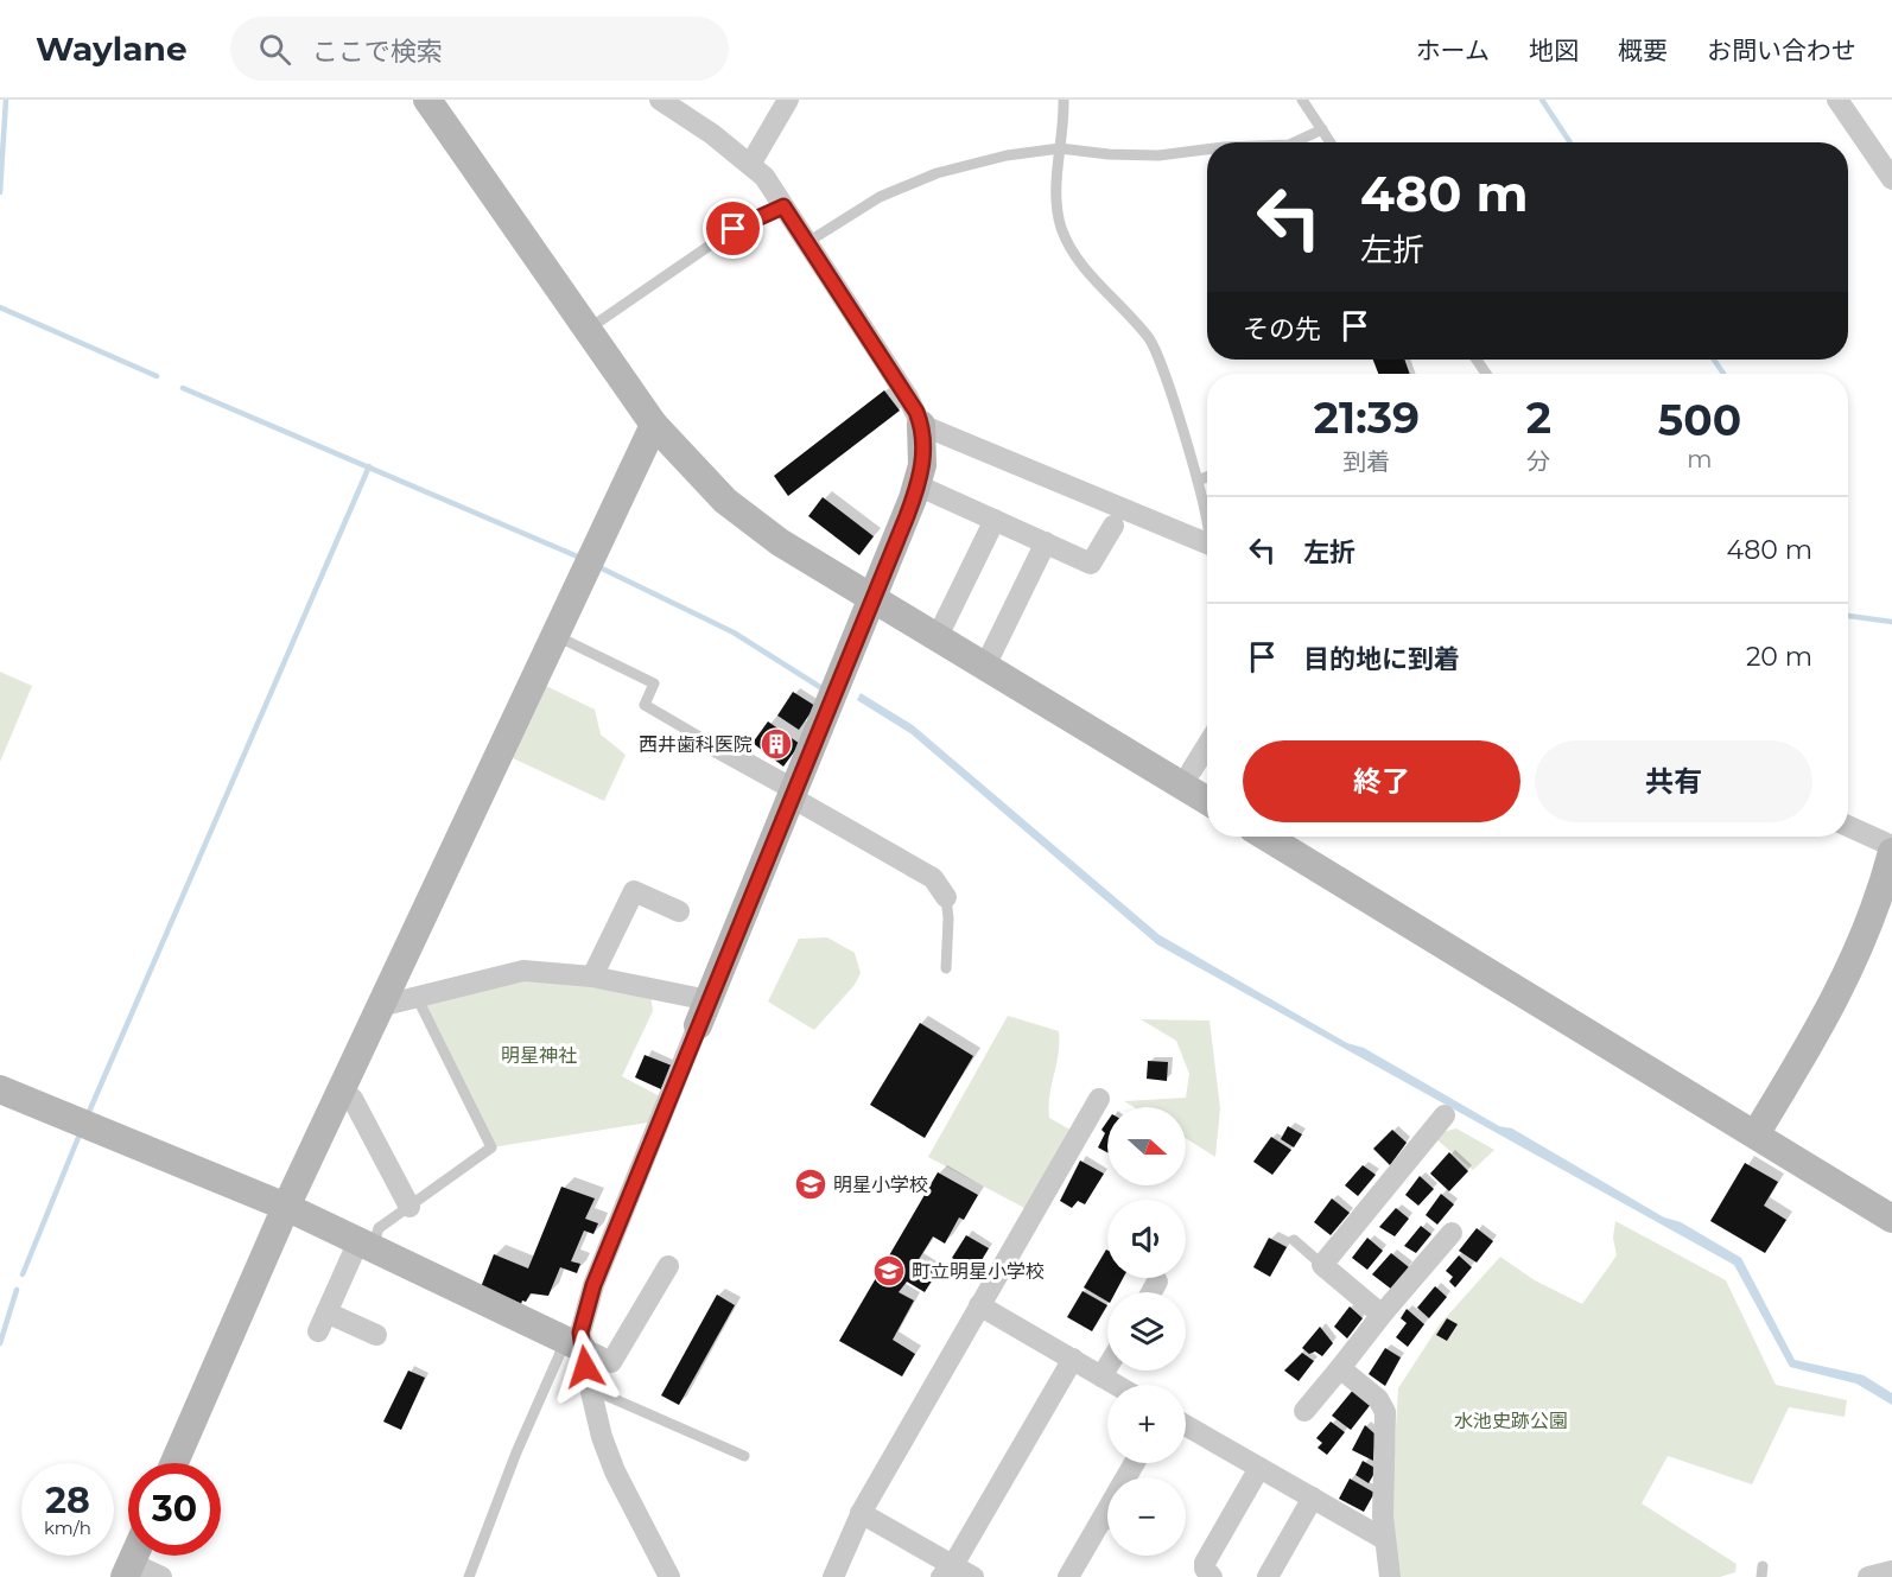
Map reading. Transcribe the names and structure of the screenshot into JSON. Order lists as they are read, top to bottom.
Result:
{
  "parks": ["明星神社", "水池史跡公園"],
  "places": {
    "building": ["西井歯科医院"],
    "school or university": ["明星小学校", "町立明星小学校"]
  },
  "north": "right",
  "page": {
    "header": "Waylane",
    "search": "ここで検索",
    "nav": [
      "ホーム",
      "地図",
      "概要",
      "お問い合わせ"
    ],
    "turn": ["480 m", "左折"],
    "then": "その先",
    "eta": [
      "21:39",
      "到着",
      "2",
      "分",
      "500",
      "m"
    ],
    "list": [
      {
        "name": "左折",
        "value": "480 m"
      },
      {
        "name": "目的地に到着",
        "value": "20 m"
      }
    ],
    "buttons": ["終了", "共有"],
    "map_buttons": ["+", "−"],
    "speed": "28 km/h",
    "limit": "30"
  }
}
